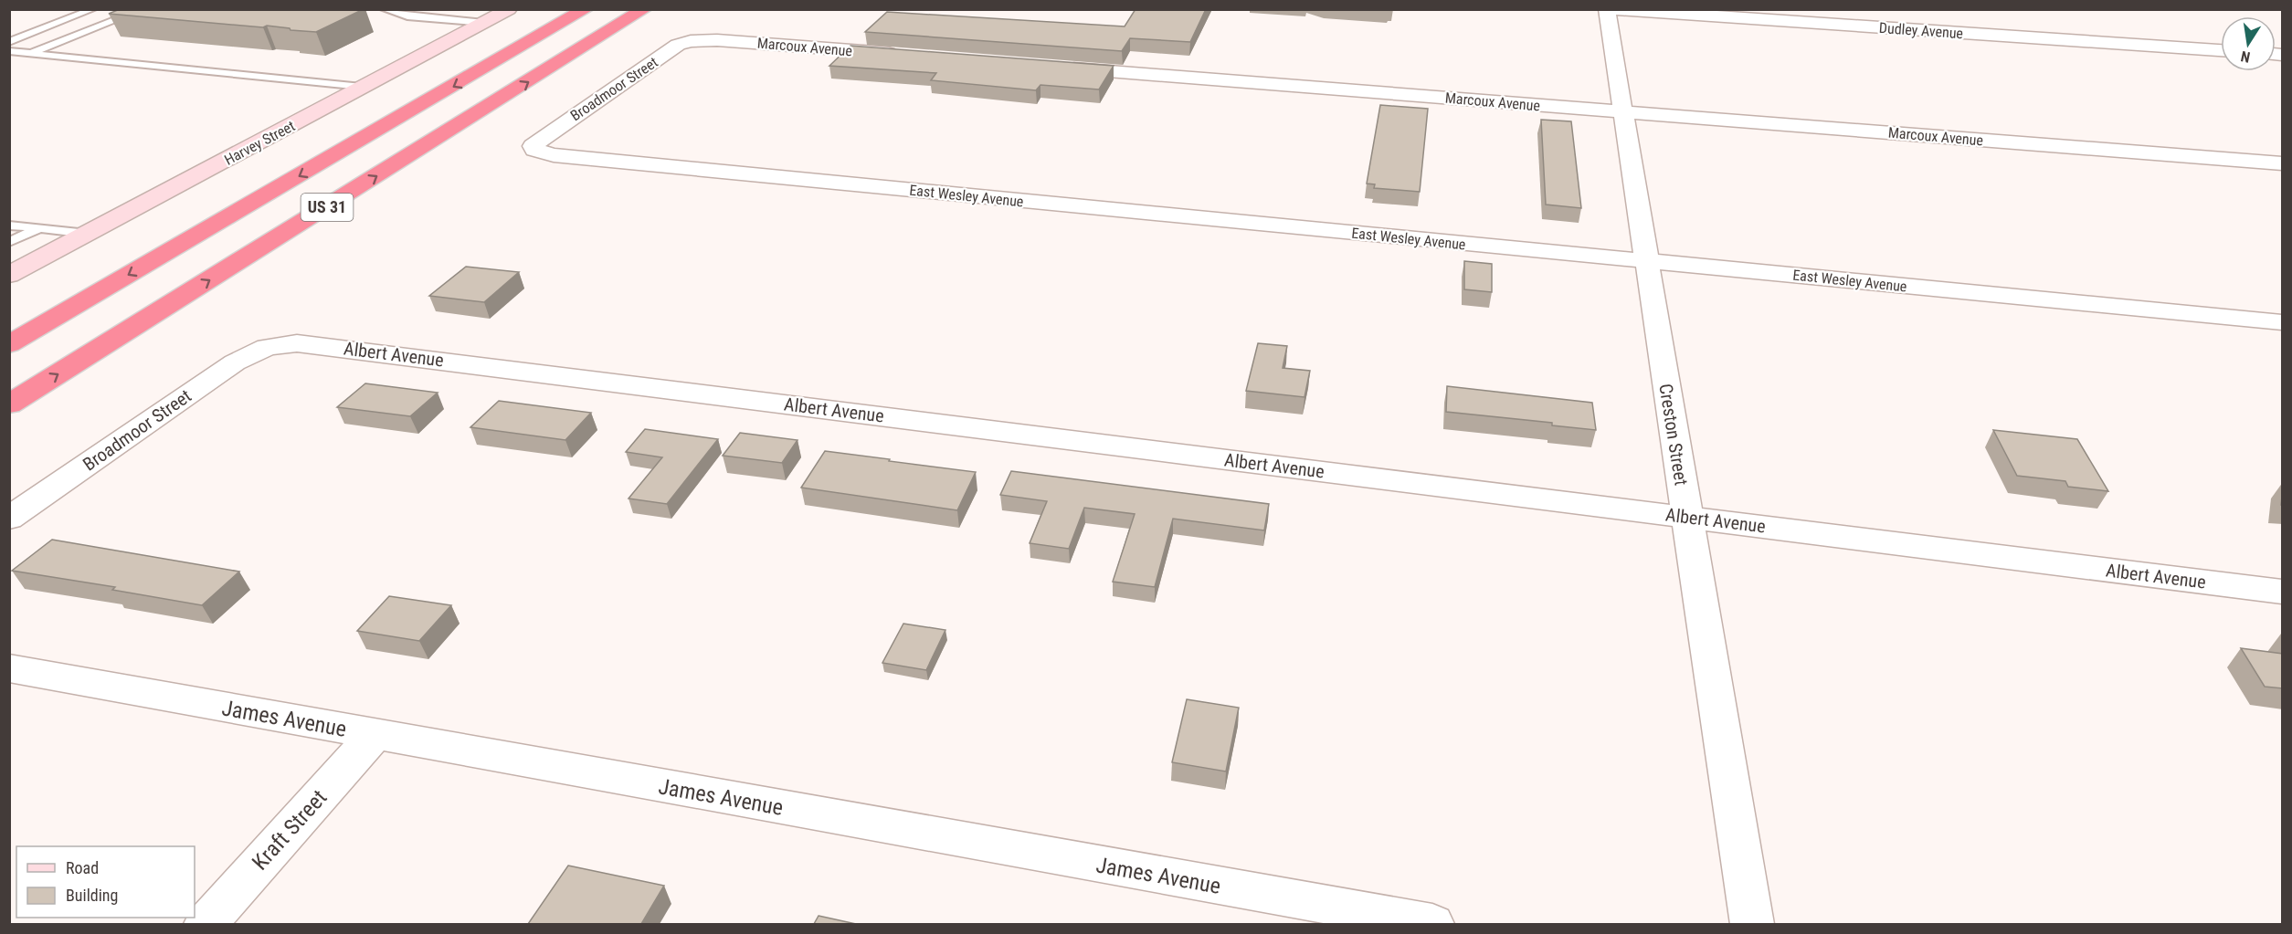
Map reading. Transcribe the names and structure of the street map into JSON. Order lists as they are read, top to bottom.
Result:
{
  "streets": {
    "highway": ["US 31"],
    "street": [
      "Dudley Avenue",
      "Marcoux Avenue",
      "Broadmoor Street",
      "Harvey Street",
      "East Wesley Avenue",
      "Albert Avenue",
      "Creston Street",
      "James Avenue",
      "Kraft Street"
    ]
  },
  "crossings": [
    ["Dudley Avenue", "Creston Street"],
    ["Marcoux Avenue", "Broadmoor Street"],
    ["Marcoux Avenue", "Creston Street"],
    ["Broadmoor Street", "East Wesley Avenue"],
    ["Broadmoor Street", "Albert Avenue"],
    ["East Wesley Avenue", "Creston Street"],
    ["Albert Avenue", "Creston Street"],
    ["James Avenue", "Kraft Street"]
  ],
  "legend": ["Road", "Building"],
  "north": "bottom"
}
